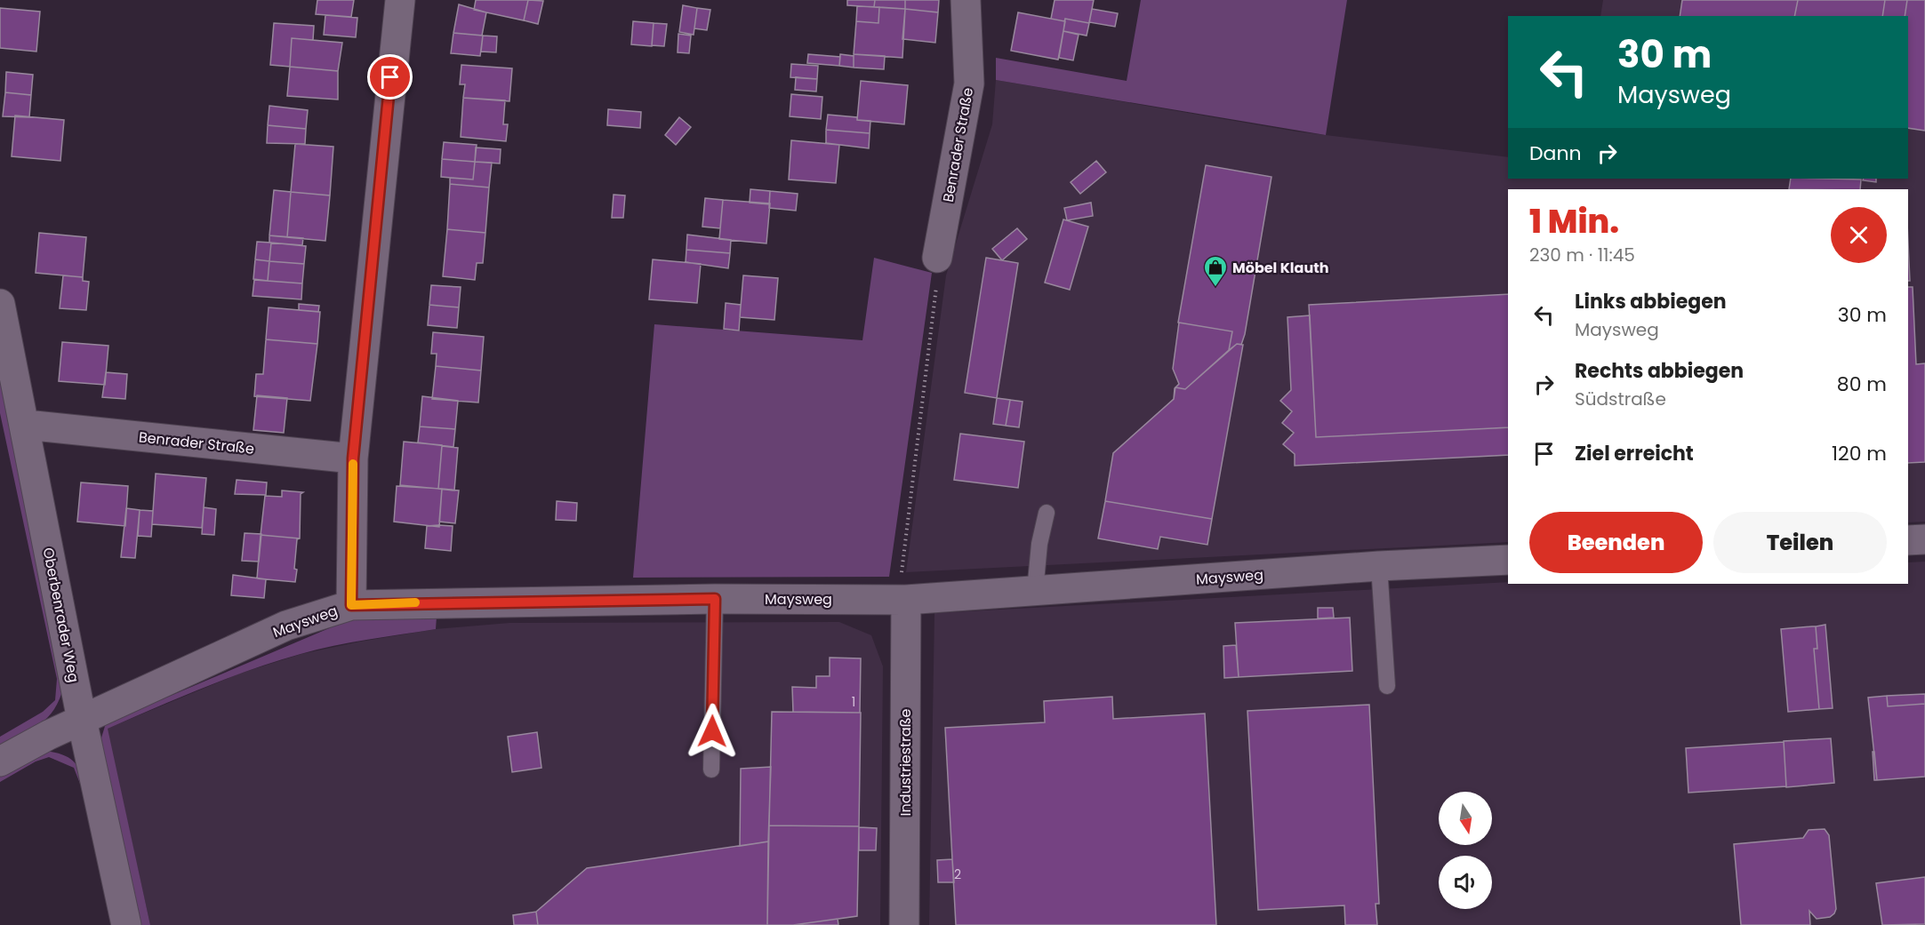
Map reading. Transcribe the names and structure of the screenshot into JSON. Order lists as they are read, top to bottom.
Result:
{
  "streets": {
    "street": [
      "Benrader Straße",
      "Maysweg",
      "Oberbenrader Weg",
      "Industriestraße"
    ]
  },
  "crossings": [
    ["Benrader Straße", "Oberbenrader Weg"],
    ["Maysweg", "Oberbenrader Weg"],
    ["Maysweg", "Industriestraße"]
  ],
  "places": {
    "shop": ["Möbel Klauth"]
  },
  "house_numbers": ["1", "2"],
  "north": "bottom",
  "page": {
    "turn": ["30 m", "Maysweg"],
    "then": "Dann",
    "heading": ["1 Min.", "230 m · 11:45"],
    "list": [
      {
        "name": "Links abbiegen",
        "note": "Maysweg",
        "value": "30 m"
      },
      {
        "name": "Rechts abbiegen",
        "note": "Südstraße",
        "value": "80 m"
      },
      {
        "name": "Ziel erreicht",
        "value": "120 m"
      }
    ],
    "buttons": ["Beenden", "Teilen"]
  }
}
